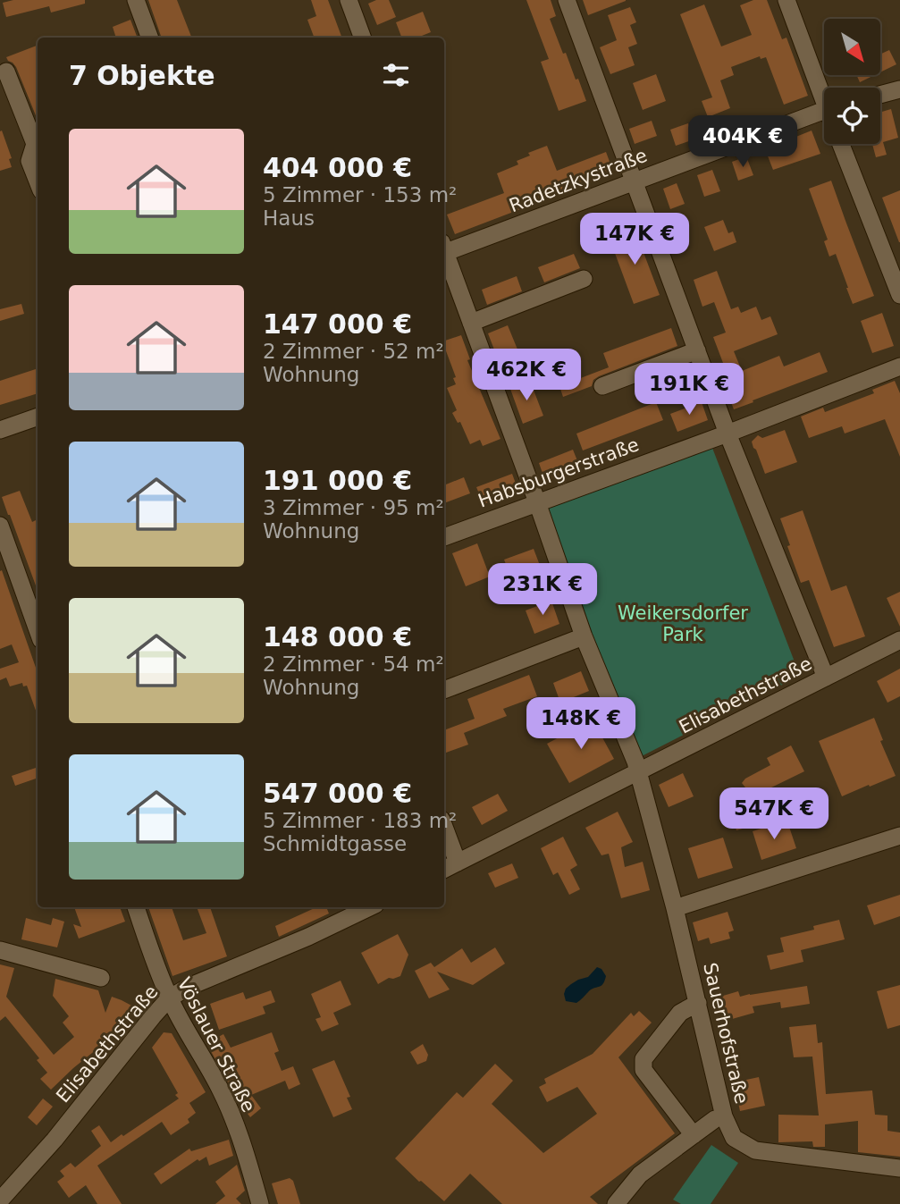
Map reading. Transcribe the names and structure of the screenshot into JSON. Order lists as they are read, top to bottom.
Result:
{
  "streets": {
    "street": [
      "Radetzkystraße",
      "Habsburgerstraße",
      "Elisabethstraße",
      "Sauerhofstraße",
      "Vöslauer Straße"
    ]
  },
  "crossings": [
    ["Habsburgerstraße", "Sauerhofstraße"],
    ["Elisabethstraße", "Sauerhofstraße"],
    ["Elisabethstraße", "Vöslauer Straße"]
  ],
  "parks": ["Weikersdorfer Park"],
  "north": "bottom right",
  "page": {
    "heading": "7 Objekte",
    "list": [
      {
        "name": "404 000 €",
        "note": "5 Zimmer · 153 m² · Haus"
      },
      {
        "name": "147 000 €",
        "note": "2 Zimmer · 52 m² · Wohnung"
      },
      {
        "name": "191 000 €",
        "note": "3 Zimmer · 95 m² · Wohnung"
      },
      {
        "name": "148 000 €",
        "note": "2 Zimmer · 54 m² · Wohnung"
      },
      {
        "name": "547 000 €",
        "note": "5 Zimmer · 183 m² · Schmidtgasse"
      }
    ],
    "price": [
      "404K €",
      "147K €",
      "462K €",
      "191K €",
      "231K €",
      "148K €",
      "547K €"
    ]
  }
}
